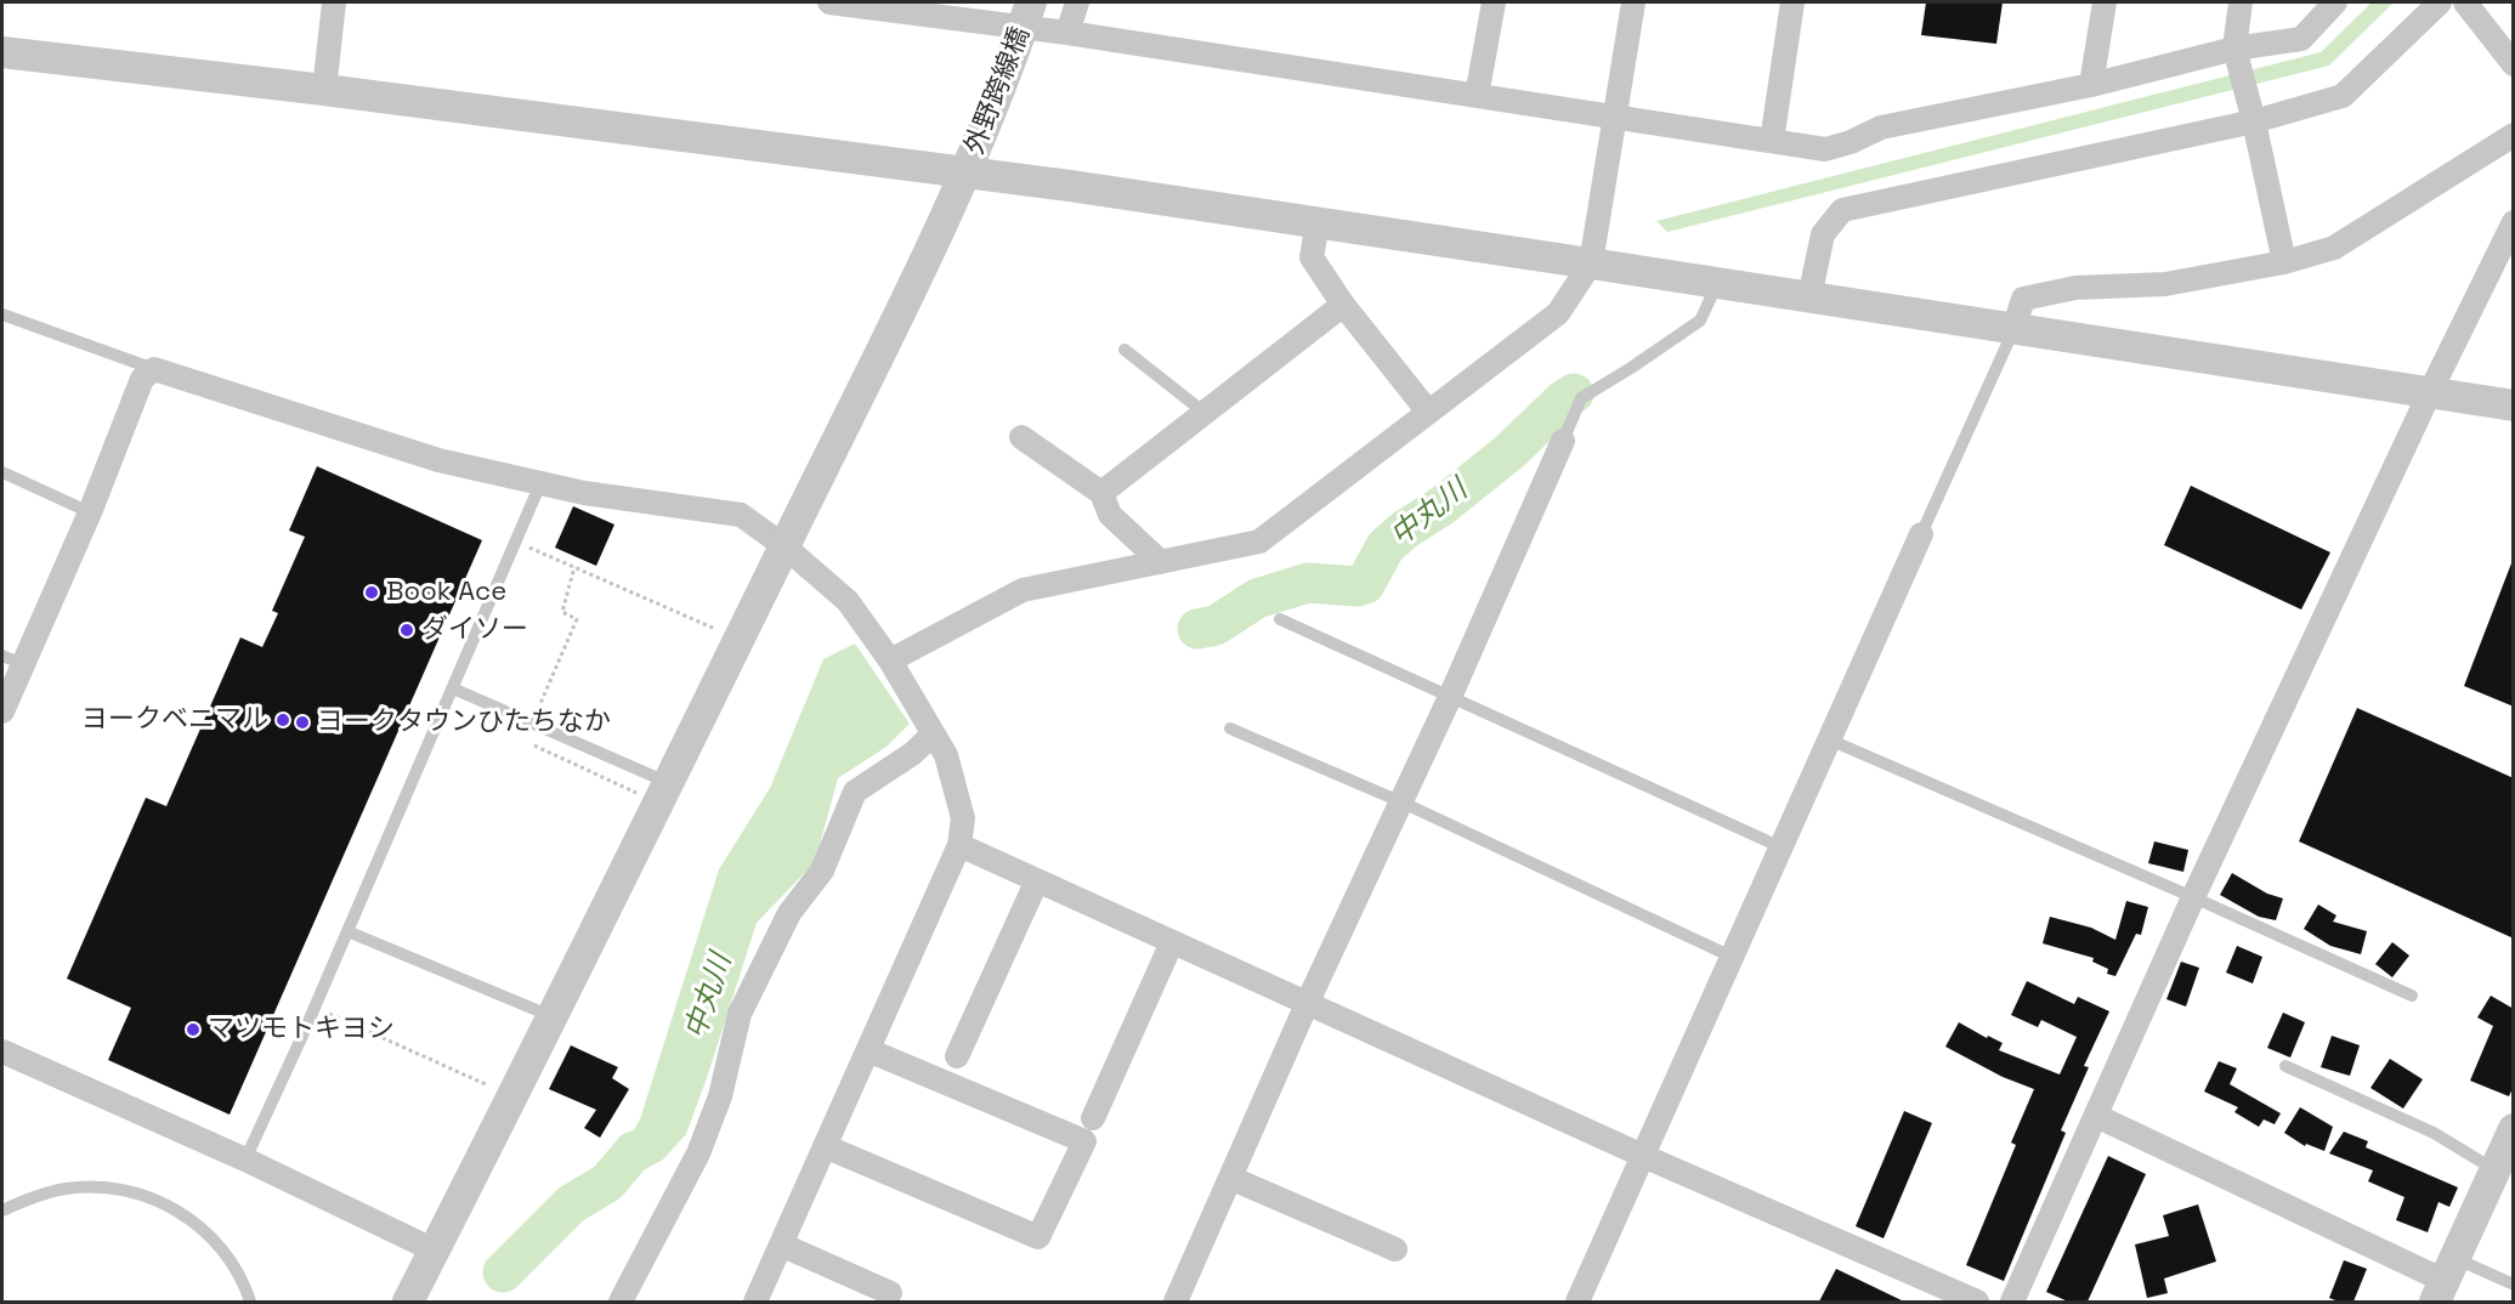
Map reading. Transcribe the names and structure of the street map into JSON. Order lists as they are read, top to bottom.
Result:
{
  "streets": {
    "street": ["外野跨線橋"]
  },
  "water": ["中丸川"],
  "places": [
    "Book Ace",
    "ダイソー",
    "ヨークベニマル",
    "ヨークタウンひたちなか",
    "マツモトキヨシ"
  ]
}
